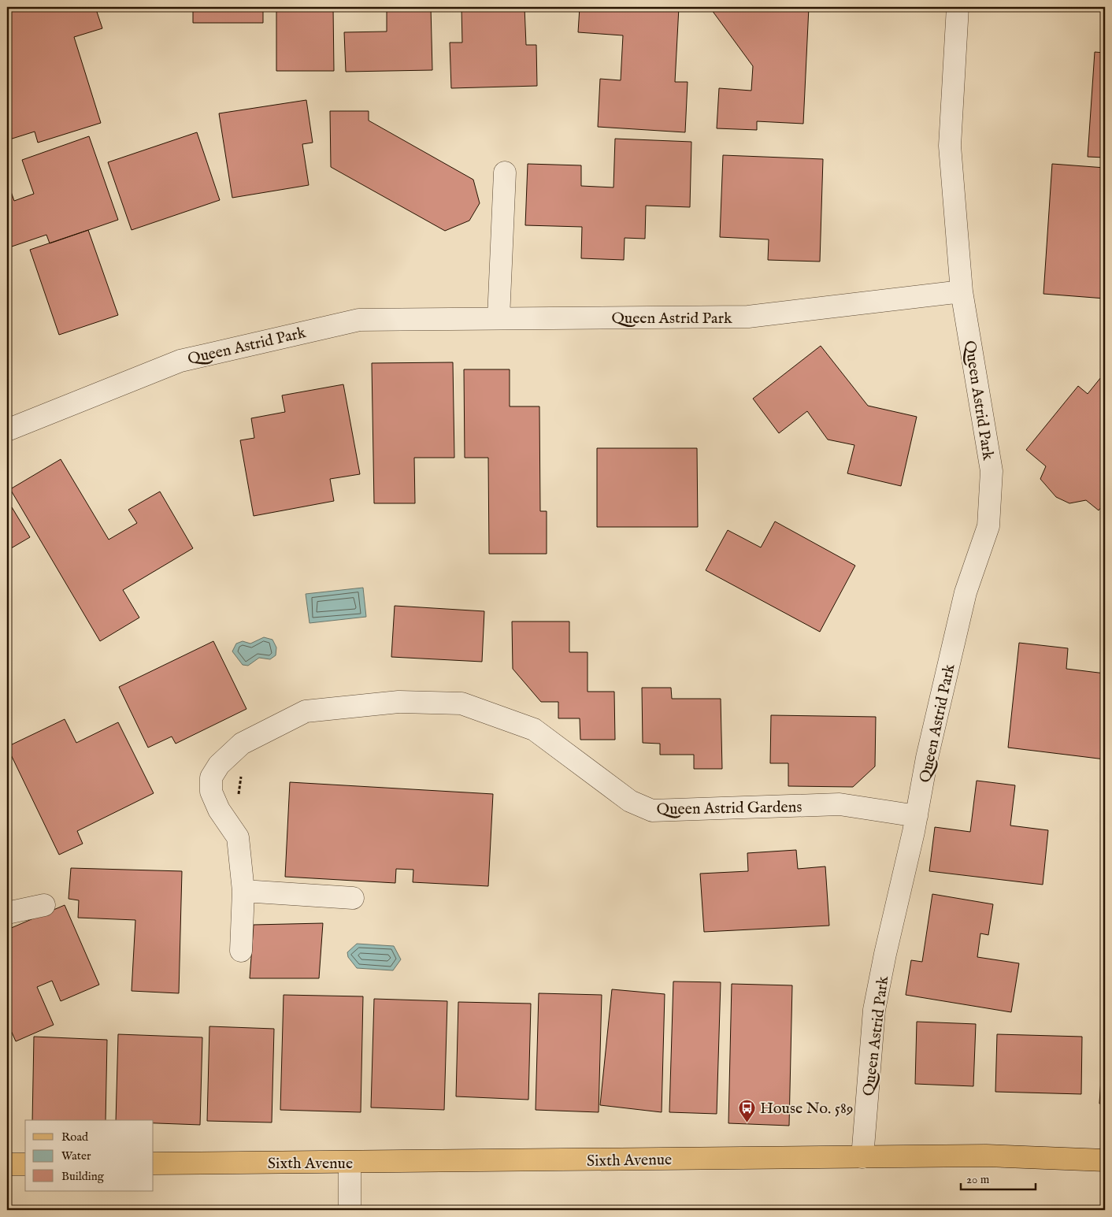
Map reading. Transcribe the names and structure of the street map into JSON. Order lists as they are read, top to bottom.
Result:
{
  "streets": {
    "main road": ["Sixth Avenue"],
    "street": ["Queen Astrid Park", "Queen Astrid Gardens"]
  },
  "crossings": [
    ["Queen Astrid Park", "Queen Astrid Gardens"],
    ["Queen Astrid Park", "Sixth Avenue"]
  ],
  "places": {
    "bus stop": ["House No. 589"]
  },
  "legend": ["Road", "Water", "Building"],
  "scale_bar": "20 m"
}
